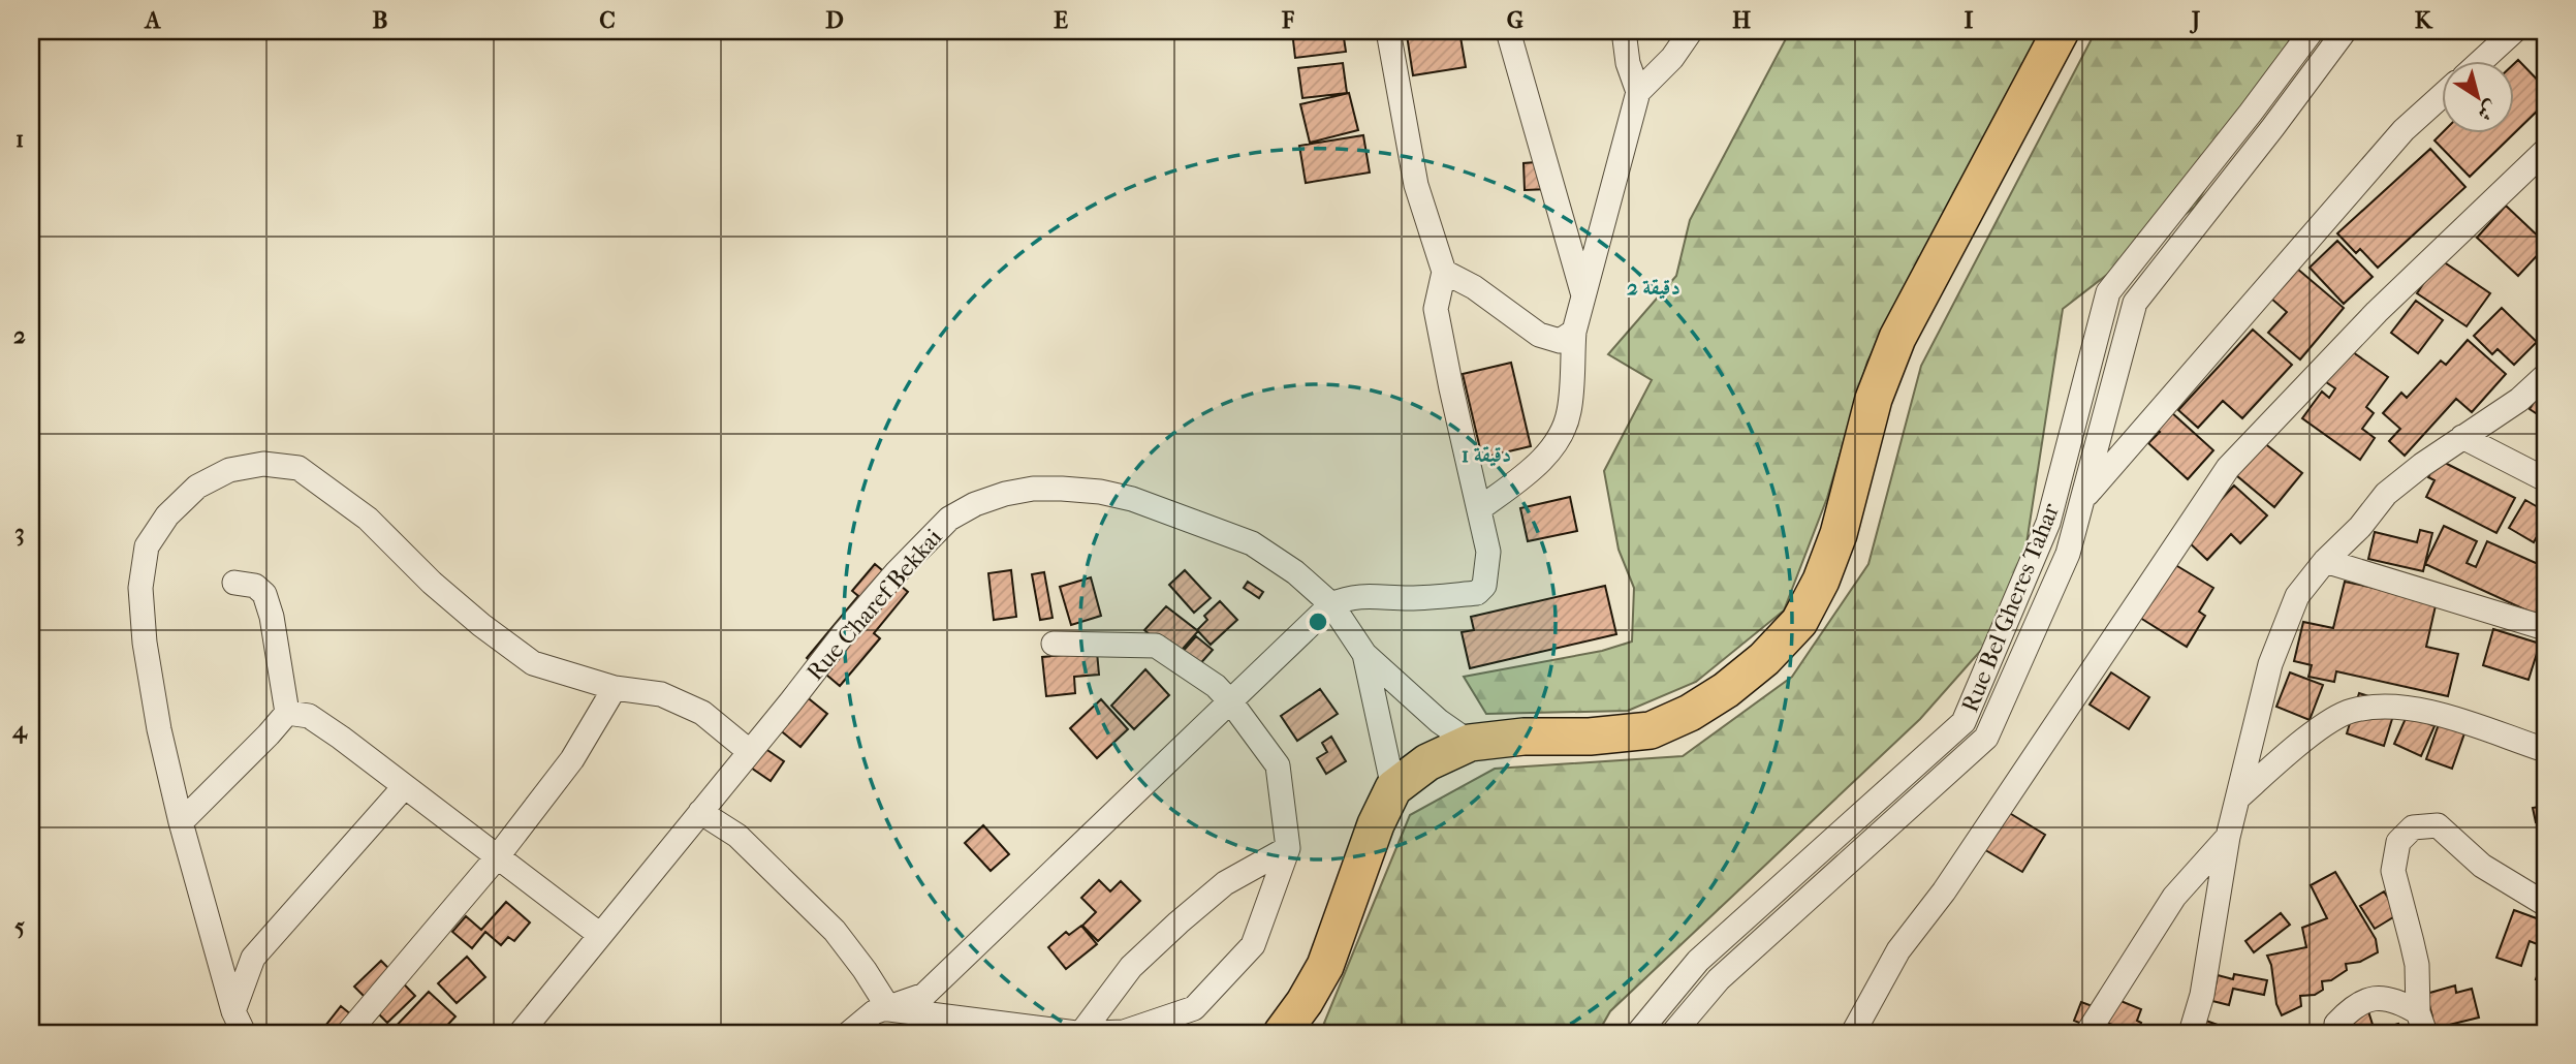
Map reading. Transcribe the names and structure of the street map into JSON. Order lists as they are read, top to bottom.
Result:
{
  "streets": {
    "street": ["Rue Charef Bekkai", "Rue Bel Gheres Tahar"]
  },
  "north": "bottom right",
  "grid": {
    "columns": [
      "A",
      "B",
      "C",
      "D",
      "E",
      "F",
      "G",
      "H",
      "I",
      "J",
      "K"
    ],
    "rows": [
      "1",
      "2",
      "3",
      "4",
      "5"
    ]
  },
  "rings": ["2 دقيقة", "1 دقيقة"]
}
